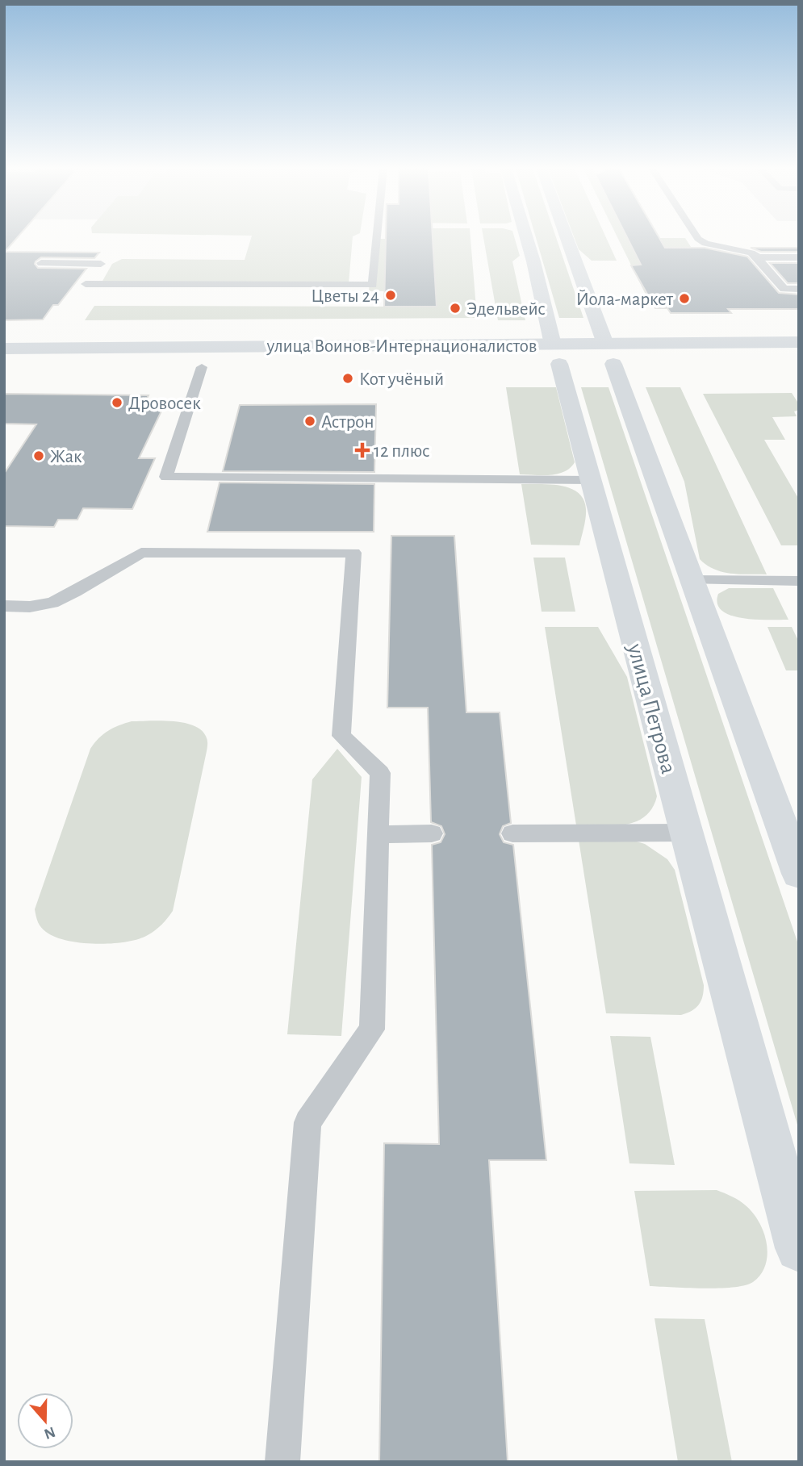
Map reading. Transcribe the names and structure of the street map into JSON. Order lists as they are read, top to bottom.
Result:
{
  "streets": {
    "main road": ["улица Воинов-Интернационалистов", "улица Петрова"]
  },
  "crossings": [
    ["улица Воинов-Интернационалистов", "улица Петрова"]
  ],
  "places": {
    "other": [
      "Цветы 24",
      "Йола-маркет",
      "Эдельвейс",
      "Кот учёный",
      "Дровосек",
      "Астрон",
      "Жак"
    ],
    "health": ["12 плюс"]
  },
  "north": "bottom"
}
